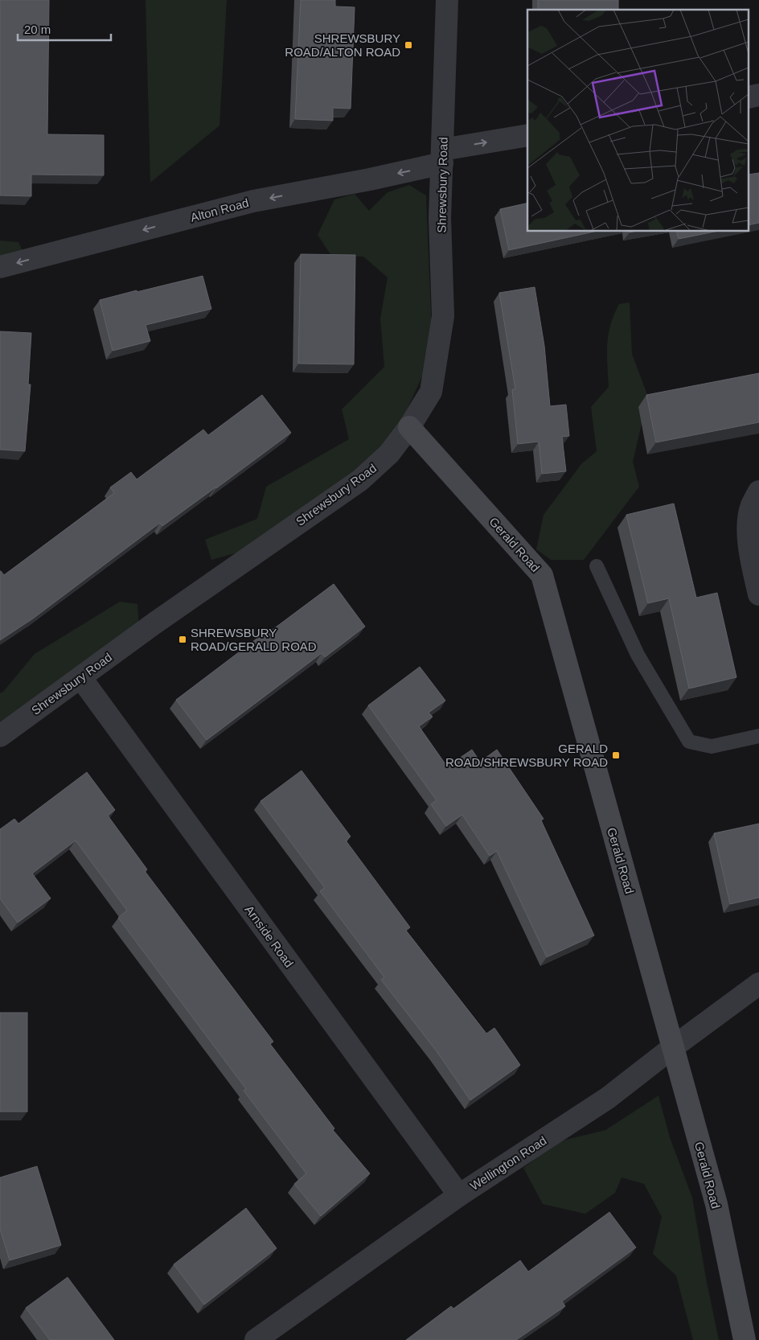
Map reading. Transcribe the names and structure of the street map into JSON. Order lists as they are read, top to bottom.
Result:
{
  "streets": {
    "street": [
      "Shrewsbury Road",
      "Alton Road",
      "Gerald Road",
      "Arnside Road",
      "Wellington Road"
    ]
  },
  "crossings": [
    ["Shrewsbury Road", "Alton Road"],
    ["Shrewsbury Road", "Gerald Road"],
    ["Shrewsbury Road", "Arnside Road"],
    ["Gerald Road", "Wellington Road"],
    ["Arnside Road", "Wellington Road"]
  ],
  "places": {
    "transit": ["SHREWSBURY ROAD/ALTON ROAD", "SHREWSBURY ROAD/GERALD ROAD", "GERALD ROAD/SHREWSBURY ROAD"]
  },
  "scale_bar": "20 m"
}
